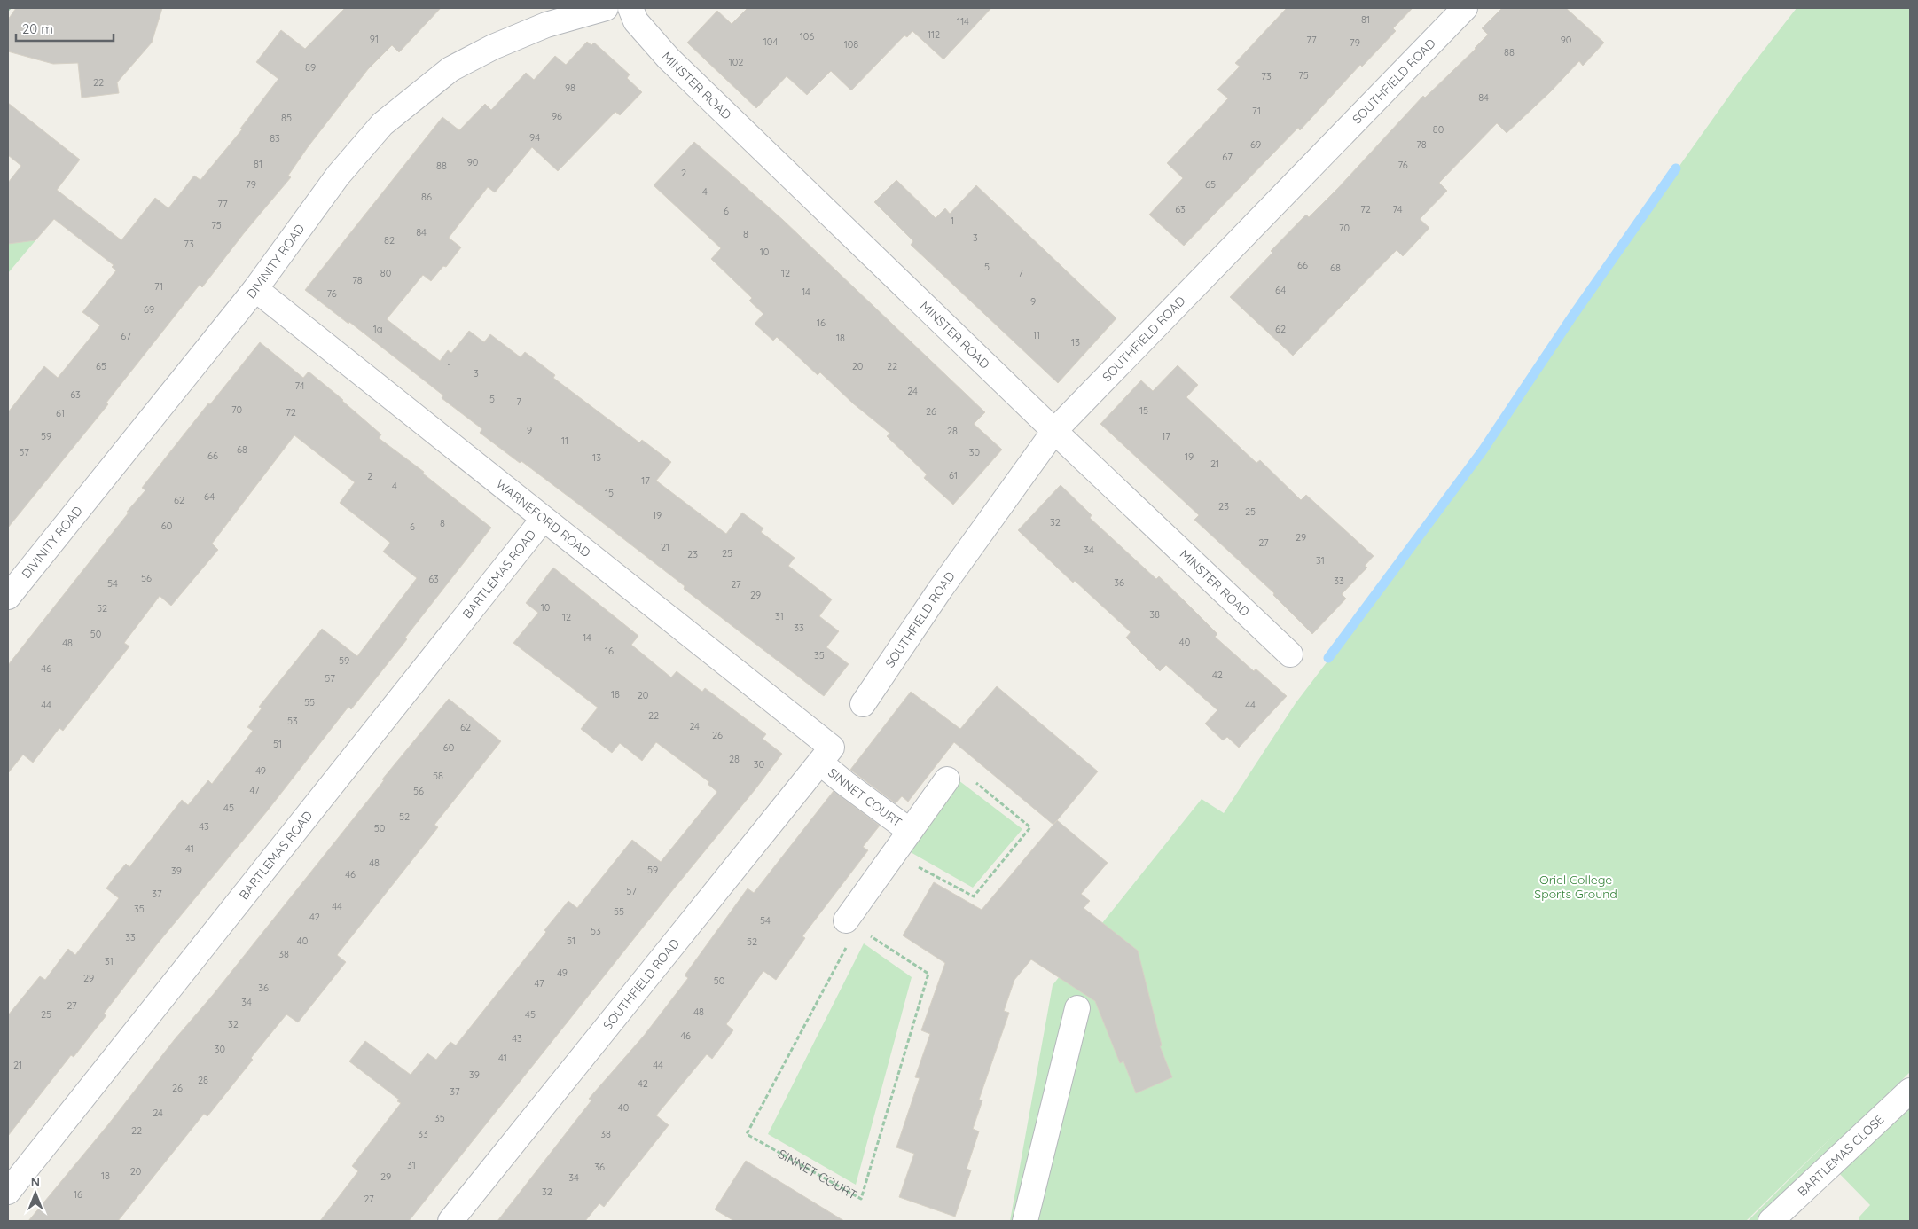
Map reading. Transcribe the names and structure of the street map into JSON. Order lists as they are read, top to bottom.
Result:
{
  "streets": {
    "street": [
      "SOUTHFIELD ROAD",
      "MINSTER ROAD",
      "DIVINITY ROAD",
      "WARNEFORD ROAD",
      "BARTLEMAS ROAD",
      "SINNET COURT",
      "BARTLEMAS CLOSE"
    ]
  },
  "crossings": [
    ["SOUTHFIELD ROAD", "MINSTER ROAD"],
    ["SOUTHFIELD ROAD", "WARNEFORD ROAD"],
    ["SOUTHFIELD ROAD", "SINNET COURT"],
    ["DIVINITY ROAD", "WARNEFORD ROAD"],
    ["WARNEFORD ROAD", "BARTLEMAS ROAD"],
    ["WARNEFORD ROAD", "SINNET COURT"]
  ],
  "parks": ["Oriel College Sports Ground"],
  "house_numbers": [
    "81",
    "114",
    "112",
    "106",
    "91",
    "77",
    "90",
    "104",
    "79",
    "108",
    "88",
    "102",
    "89",
    "75",
    "73",
    "22",
    "98",
    "84",
    "71",
    "96",
    "85",
    "80",
    "94",
    "83",
    "69",
    "78",
    "67",
    "90",
    "81",
    "76",
    "88",
    "2",
    "79",
    "65",
    "4",
    "86",
    "77",
    "63",
    "72",
    "74",
    "6",
    "1",
    "75",
    "70",
    "84",
    "8",
    "3",
    "82",
    "73",
    "10",
    "66",
    "5",
    "68",
    "80",
    "12",
    "7",
    "78",
    "71",
    "64",
    "14",
    "76",
    "9",
    "69",
    "16",
    "1a",
    "62",
    "11",
    "67",
    "18",
    "13",
    "65",
    "20",
    "22",
    "1",
    "3",
    "74",
    "24",
    "63",
    "5",
    "7",
    "70",
    "15",
    "26",
    "72",
    "61",
    "9",
    "28",
    "59",
    "17",
    "11",
    "68",
    "57",
    "30",
    "66",
    "19",
    "13",
    "21",
    "61",
    "2",
    "17",
    "4",
    "15",
    "64",
    "62",
    "23",
    "25",
    "19",
    "32",
    "8",
    "60",
    "6",
    "29",
    "27",
    "21",
    "34",
    "25",
    "23",
    "31",
    "56",
    "63",
    "33",
    "36",
    "54",
    "27",
    "29",
    "10",
    "52",
    "38",
    "31",
    "12",
    "33",
    "50",
    "14",
    "40",
    "48",
    "16",
    "35",
    "59",
    "46",
    "42",
    "57",
    "18",
    "20",
    "55",
    "44",
    "44",
    "22",
    "53",
    "24",
    "62",
    "26",
    "51",
    "60",
    "28",
    "30",
    "49",
    "58",
    "47",
    "56",
    "45",
    "52",
    "43",
    "50",
    "41",
    "48",
    "59",
    "39",
    "46",
    "57",
    "37",
    "44",
    "35",
    "55",
    "42",
    "54",
    "53",
    "33",
    "40",
    "51",
    "52",
    "38",
    "31",
    "49",
    "29",
    "50",
    "47",
    "36",
    "34",
    "27",
    "48",
    "25",
    "45",
    "32",
    "46",
    "43",
    "30",
    "41",
    "21",
    "44",
    "39",
    "28",
    "42",
    "26",
    "37",
    "40",
    "24",
    "35",
    "22",
    "33",
    "38",
    "31",
    "36",
    "20",
    "18",
    "29",
    "34",
    "32",
    "16",
    "27"
  ],
  "scale_bar": "20 m",
  "north": "top"
}
